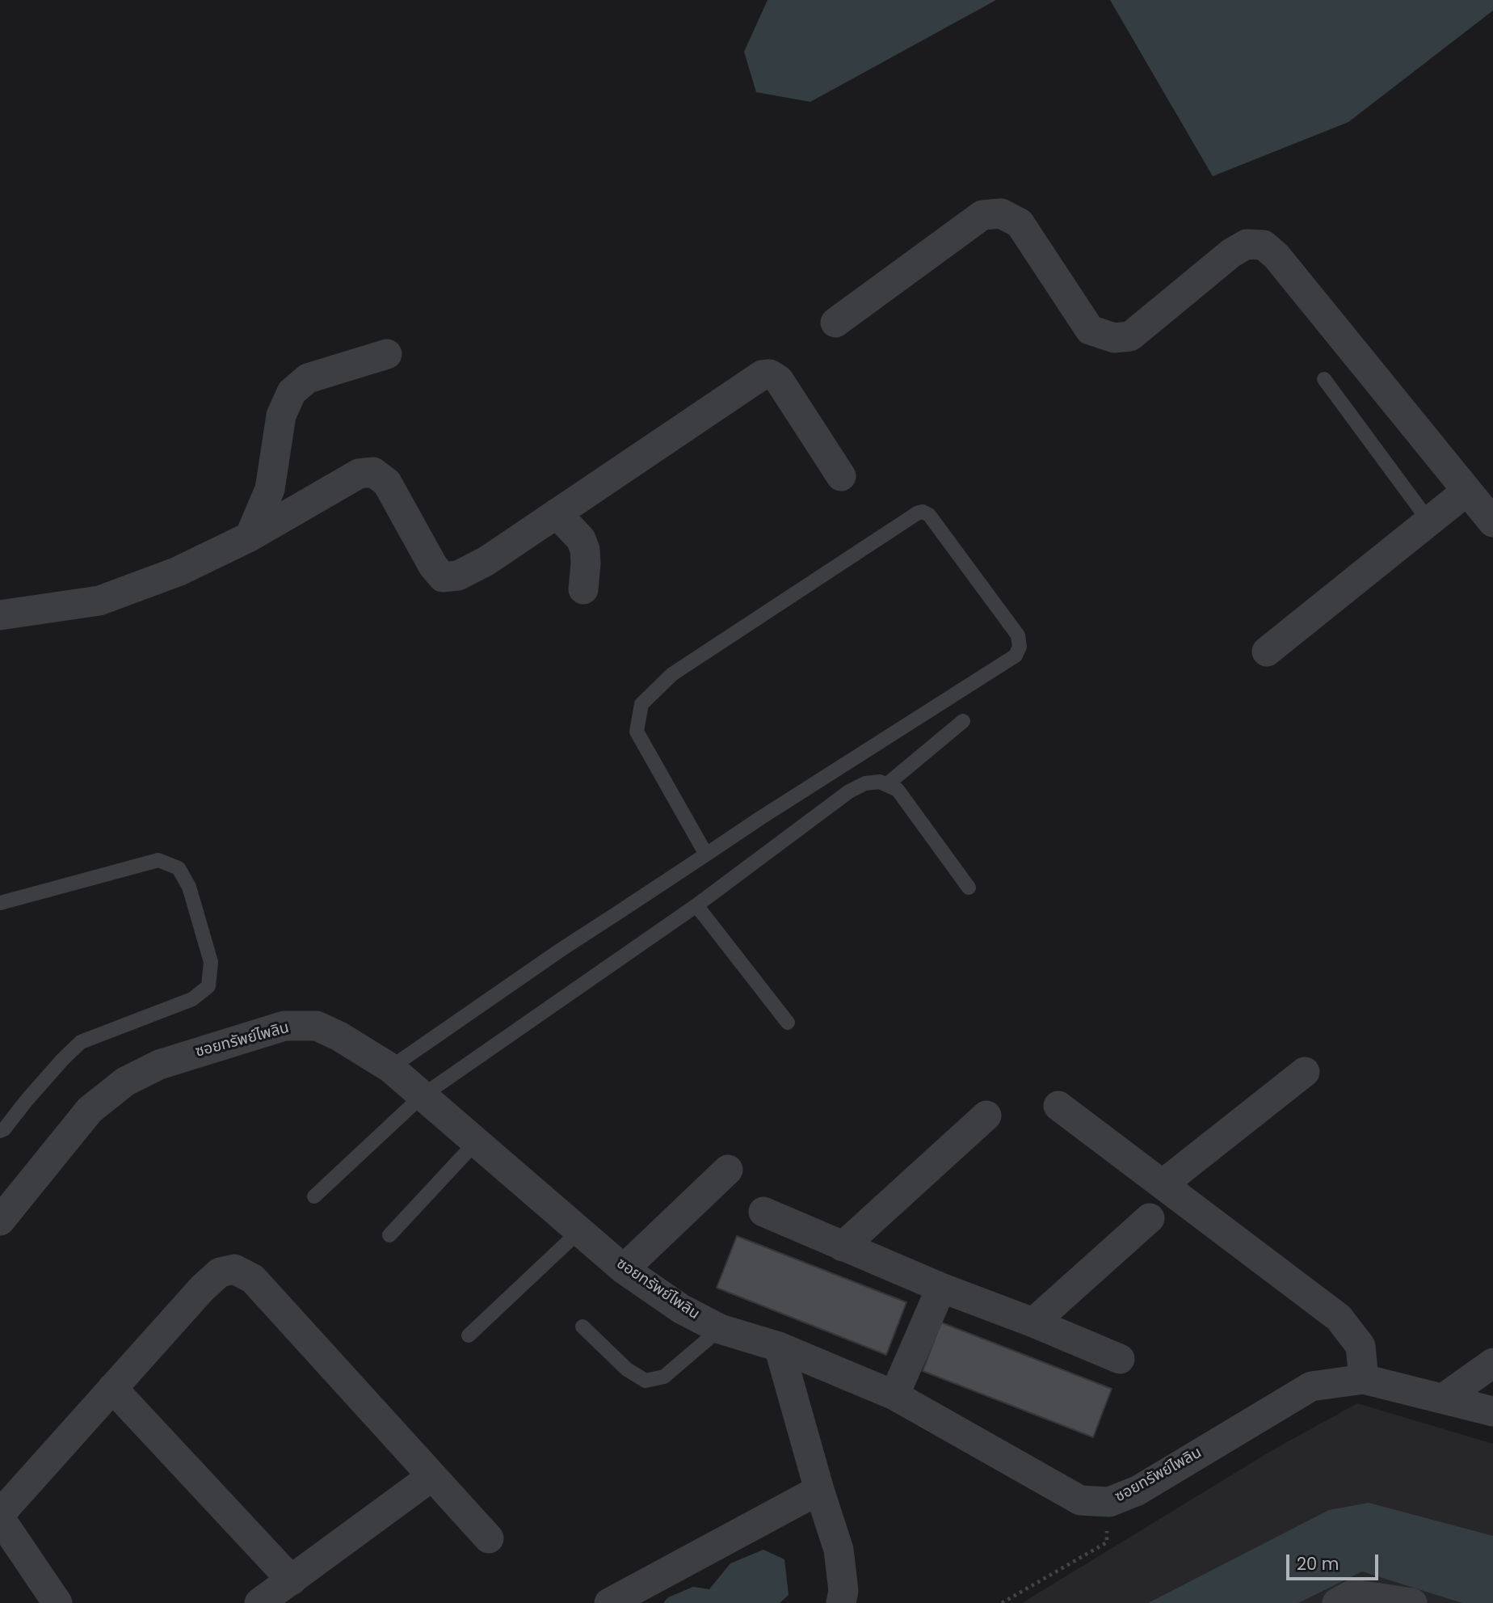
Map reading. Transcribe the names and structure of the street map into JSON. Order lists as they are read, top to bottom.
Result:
{
  "streets": {
    "street": ["ซอยทรัพย์ไพลิน"]
  },
  "scale_bar": "20 m"
}
